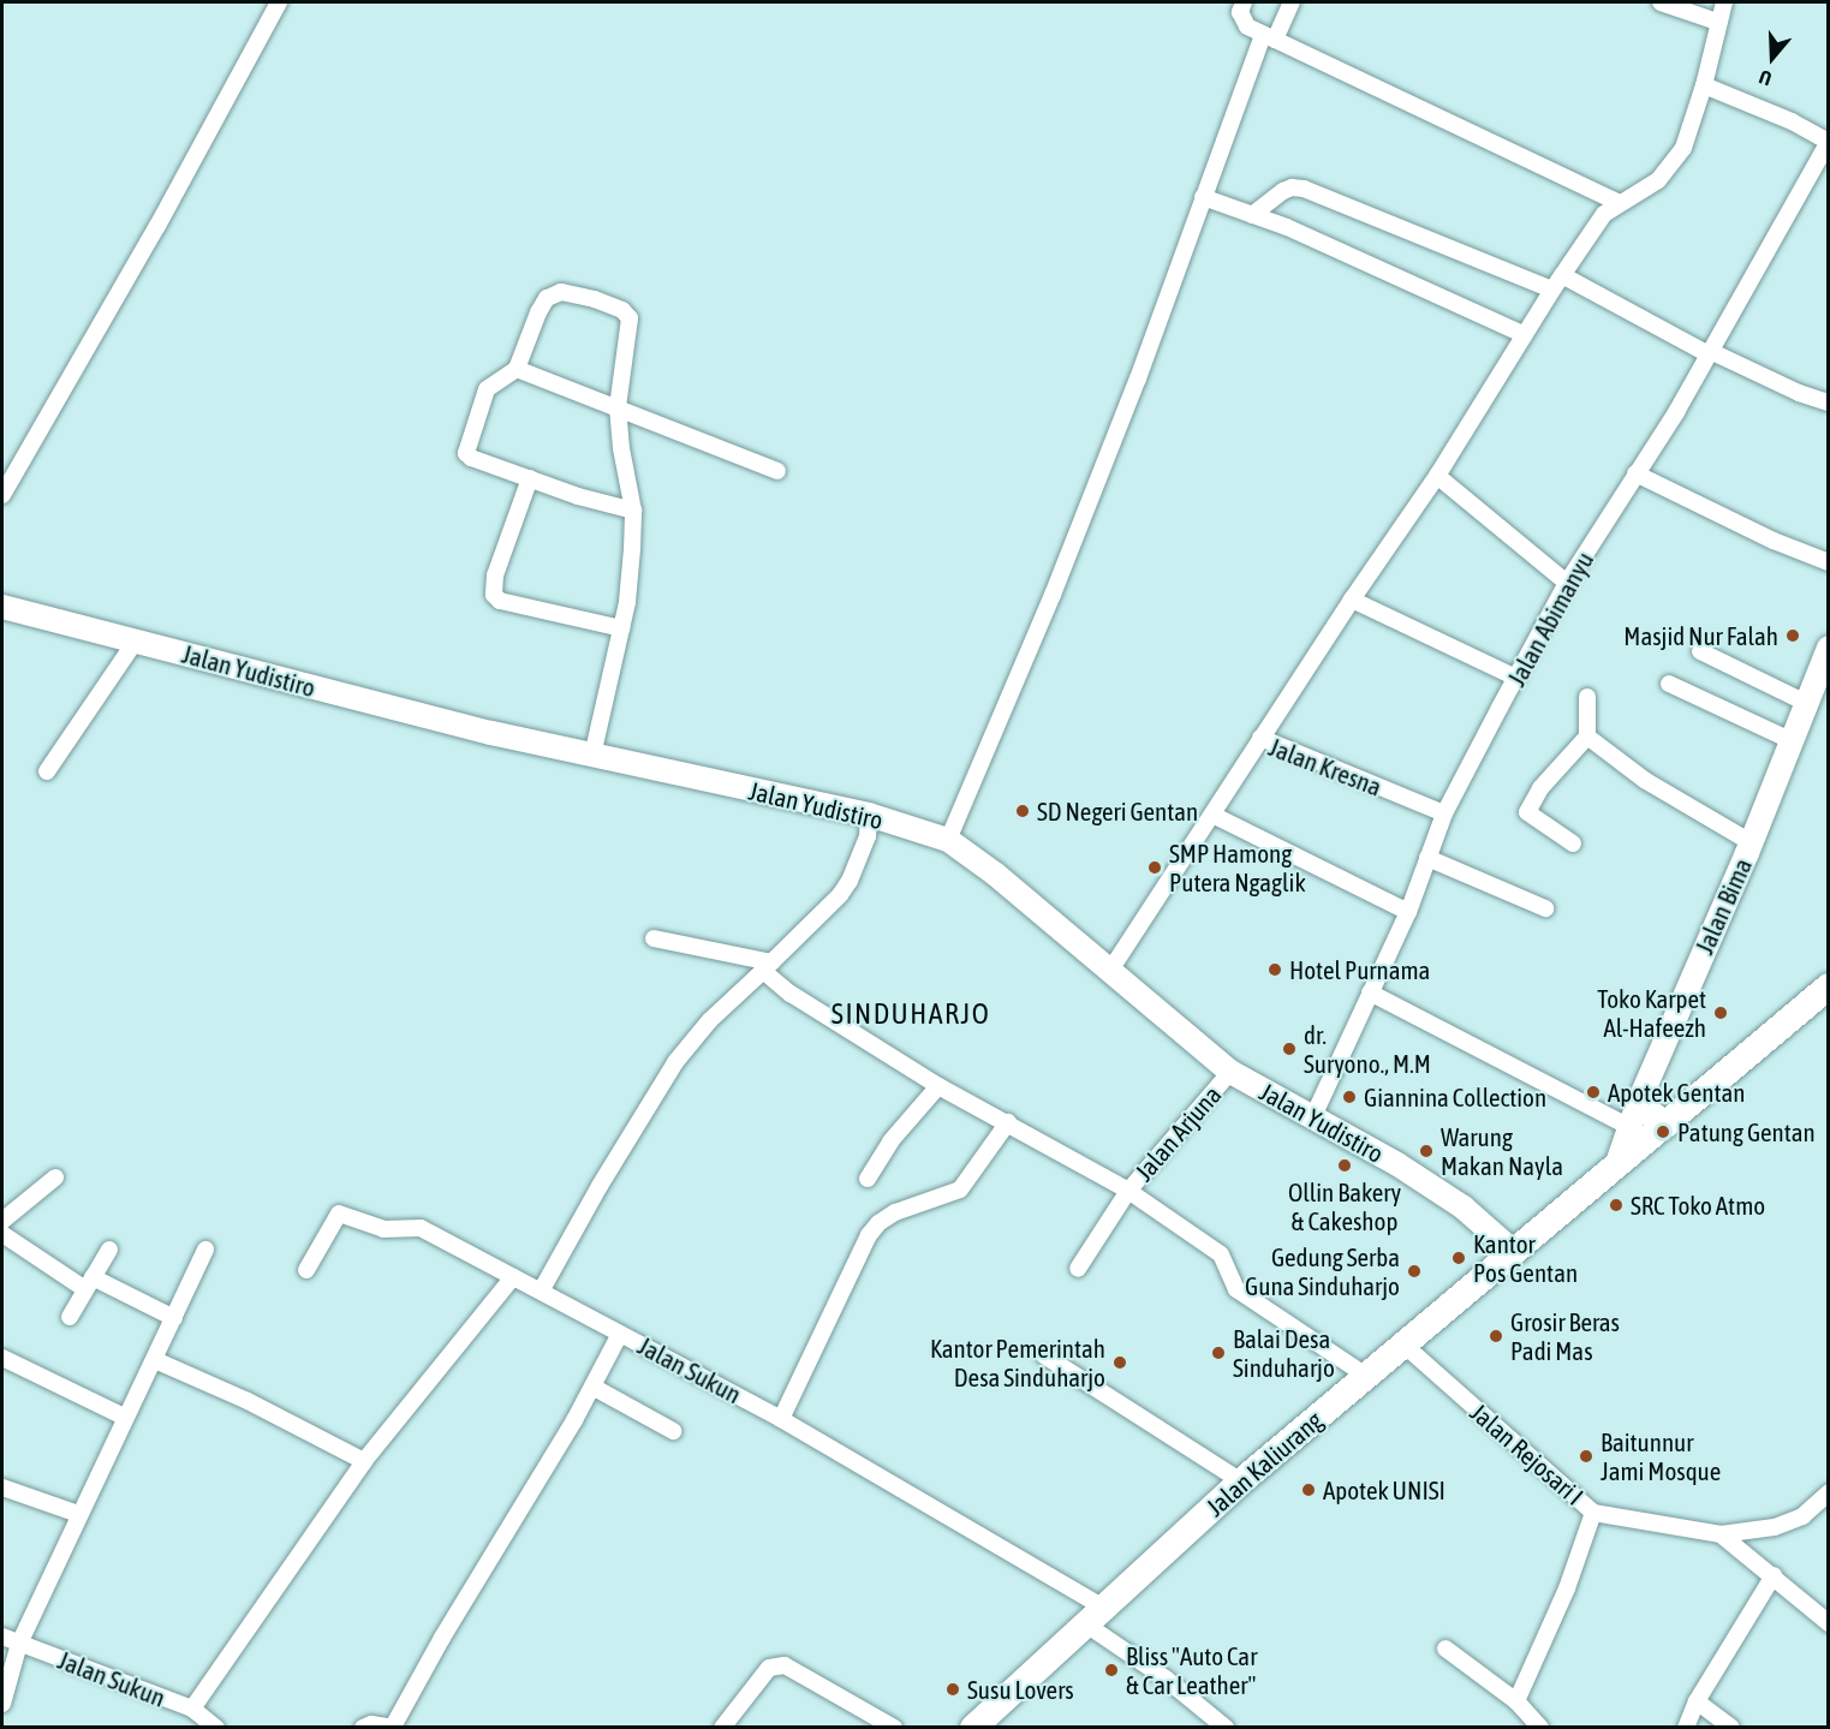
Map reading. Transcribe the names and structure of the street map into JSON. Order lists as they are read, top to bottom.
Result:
{
  "streets": {
    "main road": ["Jalan Kaliurang"],
    "street": [
      "Jalan Abimanyu",
      "Jalan Yudistiro",
      "Jalan Kresna",
      "Jalan Bima",
      "Jalan Arjuna",
      "Jalan Sukun",
      "Jalan Rejosari I"
    ]
  },
  "crossings": [
    ["Jalan Abimanyu", "Jalan Yudistiro"],
    ["Jalan Abimanyu", "Jalan Kresna"],
    ["Jalan Yudistiro", "Jalan Kresna"],
    ["Jalan Yudistiro", "Jalan Arjuna"],
    ["Jalan Yudistiro", "Jalan Kaliurang"],
    ["Jalan Bima", "Jalan Kaliurang"],
    ["Jalan Arjuna", "Jalan Kaliurang"],
    ["Jalan Sukun", "Jalan Kaliurang"],
    ["Jalan Rejosari I", "Jalan Kaliurang"]
  ],
  "districts": ["SINDUHARJO"],
  "places": [
    "Masjid Nur Falah",
    "SD Negeri Gentan",
    "SMP Hamong Putera Ngaglik",
    "Hotel Purnama",
    "Toko Karpet Al-Hafeezh",
    "dr. Suryono., M.M",
    "Apotek Gentan",
    "Giannina Collection",
    "Patung Gentan",
    "Warung Makan Nayla",
    "Ollin Bakery & Cakeshop",
    "SRC Toko Atmo",
    "Kantor Pos Gentan",
    "Gedung Serba Guna Sinduharjo",
    "Grosir Beras Padi Mas",
    "Balai Desa Sinduharjo",
    "Kantor Pemerintah Desa Sinduharjo",
    "Baitunnur Jami Mosque",
    "Apotek UNISI",
    "Bliss \"Auto Car & Car Leather\"",
    "Susu Lovers"
  ],
  "north": "bottom"
}
